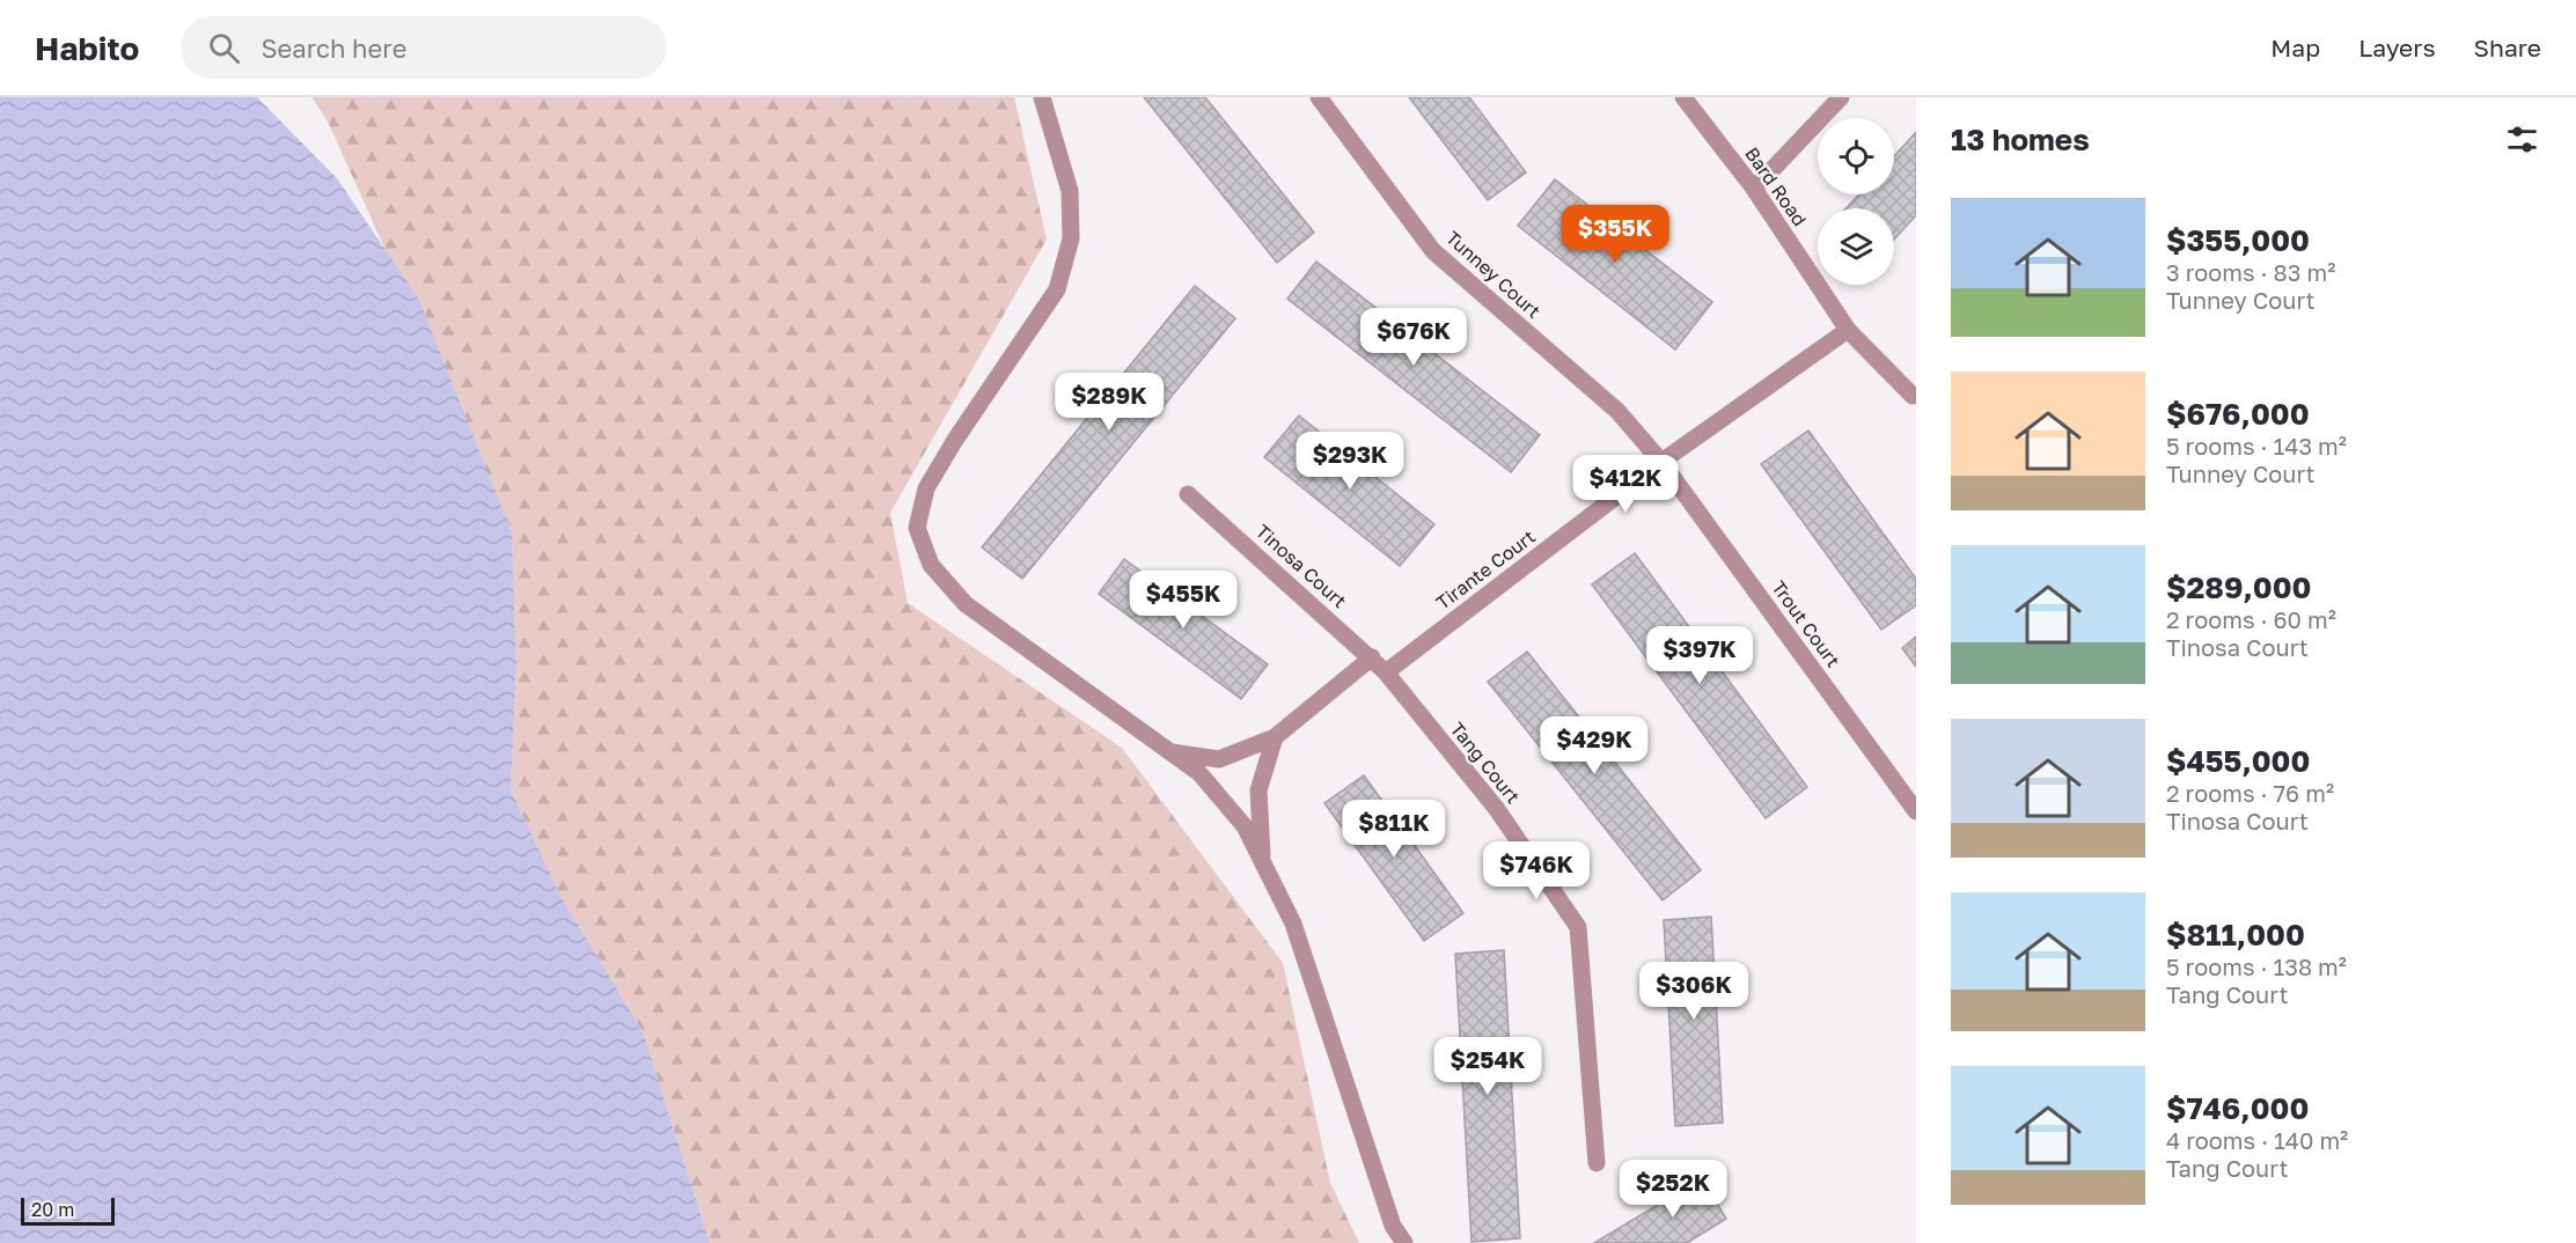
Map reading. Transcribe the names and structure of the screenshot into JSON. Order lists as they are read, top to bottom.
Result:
{
  "streets": {
    "street": [
      "Bard Road",
      "Tunney Court",
      "Tinosa Court",
      "Tirante Court",
      "Trout Court",
      "Tang Court"
    ]
  },
  "crossings": [
    ["Bard Road", "Tirante Court"],
    ["Tunney Court", "Tirante Court"],
    ["Tunney Court", "Trout Court"],
    ["Tinosa Court", "Tirante Court"],
    ["Tinosa Court", "Tang Court"],
    ["Tirante Court", "Trout Court"],
    ["Tirante Court", "Tang Court"]
  ],
  "scale_bar": "20 m",
  "page": {
    "header": "Habito",
    "search": "Search here",
    "nav": ["Map", "Layers", "Share"],
    "heading": "13 homes",
    "list": [
      {
        "name": "$355,000",
        "note": "3 rooms · 83 m² · Tunney Court"
      },
      {
        "name": "$676,000",
        "note": "5 rooms · 143 m² · Tunney Court"
      },
      {
        "name": "$289,000",
        "note": "2 rooms · 60 m² · Tinosa Court"
      },
      {
        "name": "$455,000",
        "note": "2 rooms · 76 m² · Tinosa Court"
      },
      {
        "name": "$811,000",
        "note": "5 rooms · 138 m² · Tang Court"
      },
      {
        "name": "$746,000",
        "note": "4 rooms · 140 m² · Tang Court"
      }
    ],
    "price": [
      "$355K",
      "$676K",
      "$289K",
      "$293K",
      "$412K",
      "$455K",
      "$397K",
      "$429K",
      "$811K",
      "$746K",
      "$306K",
      "$254K",
      "$252K"
    ],
    "scale": "20 m"
  }
}
